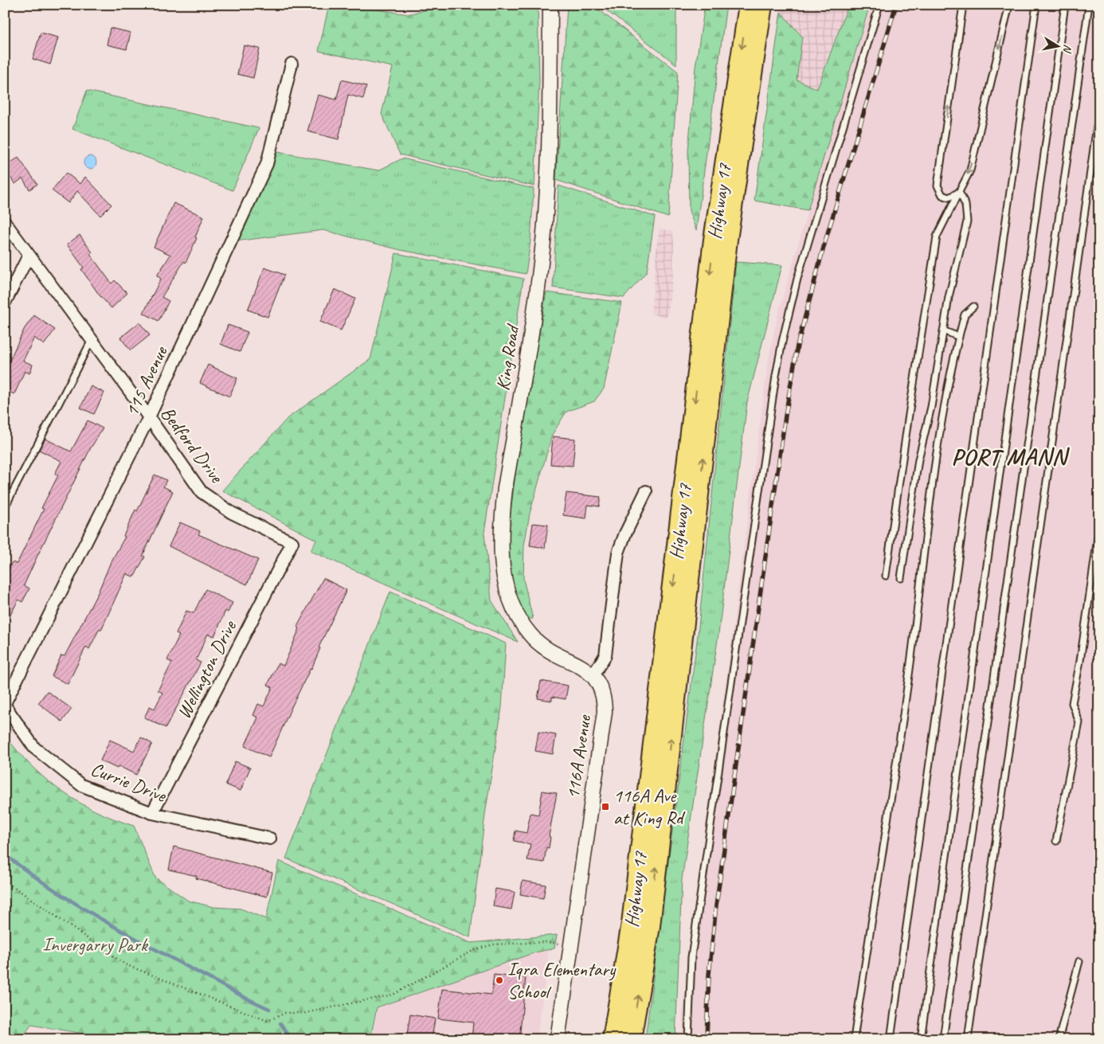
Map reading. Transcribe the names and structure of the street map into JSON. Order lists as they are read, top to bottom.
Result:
{
  "streets": {
    "highway": ["Highway 17"],
    "street": [
      "King Road",
      "115 Avenue",
      "Bedford Drive",
      "Wellington Drive",
      "116A Avenue",
      "Currie Drive"
    ]
  },
  "crossings": [
    ["King Road", "116A Avenue"],
    ["115 Avenue", "Bedford Drive"],
    ["115 Avenue", "Currie Drive"],
    ["Bedford Drive", "Wellington Drive"],
    ["Wellington Drive", "Currie Drive"]
  ],
  "districts": ["PORT MANN"],
  "parks": ["Invergarry Park"],
  "places": {
    "transit": ["116A Ave at King Rd"],
    "other": ["Iqra Elementary School"]
  },
  "north": "right"
}
